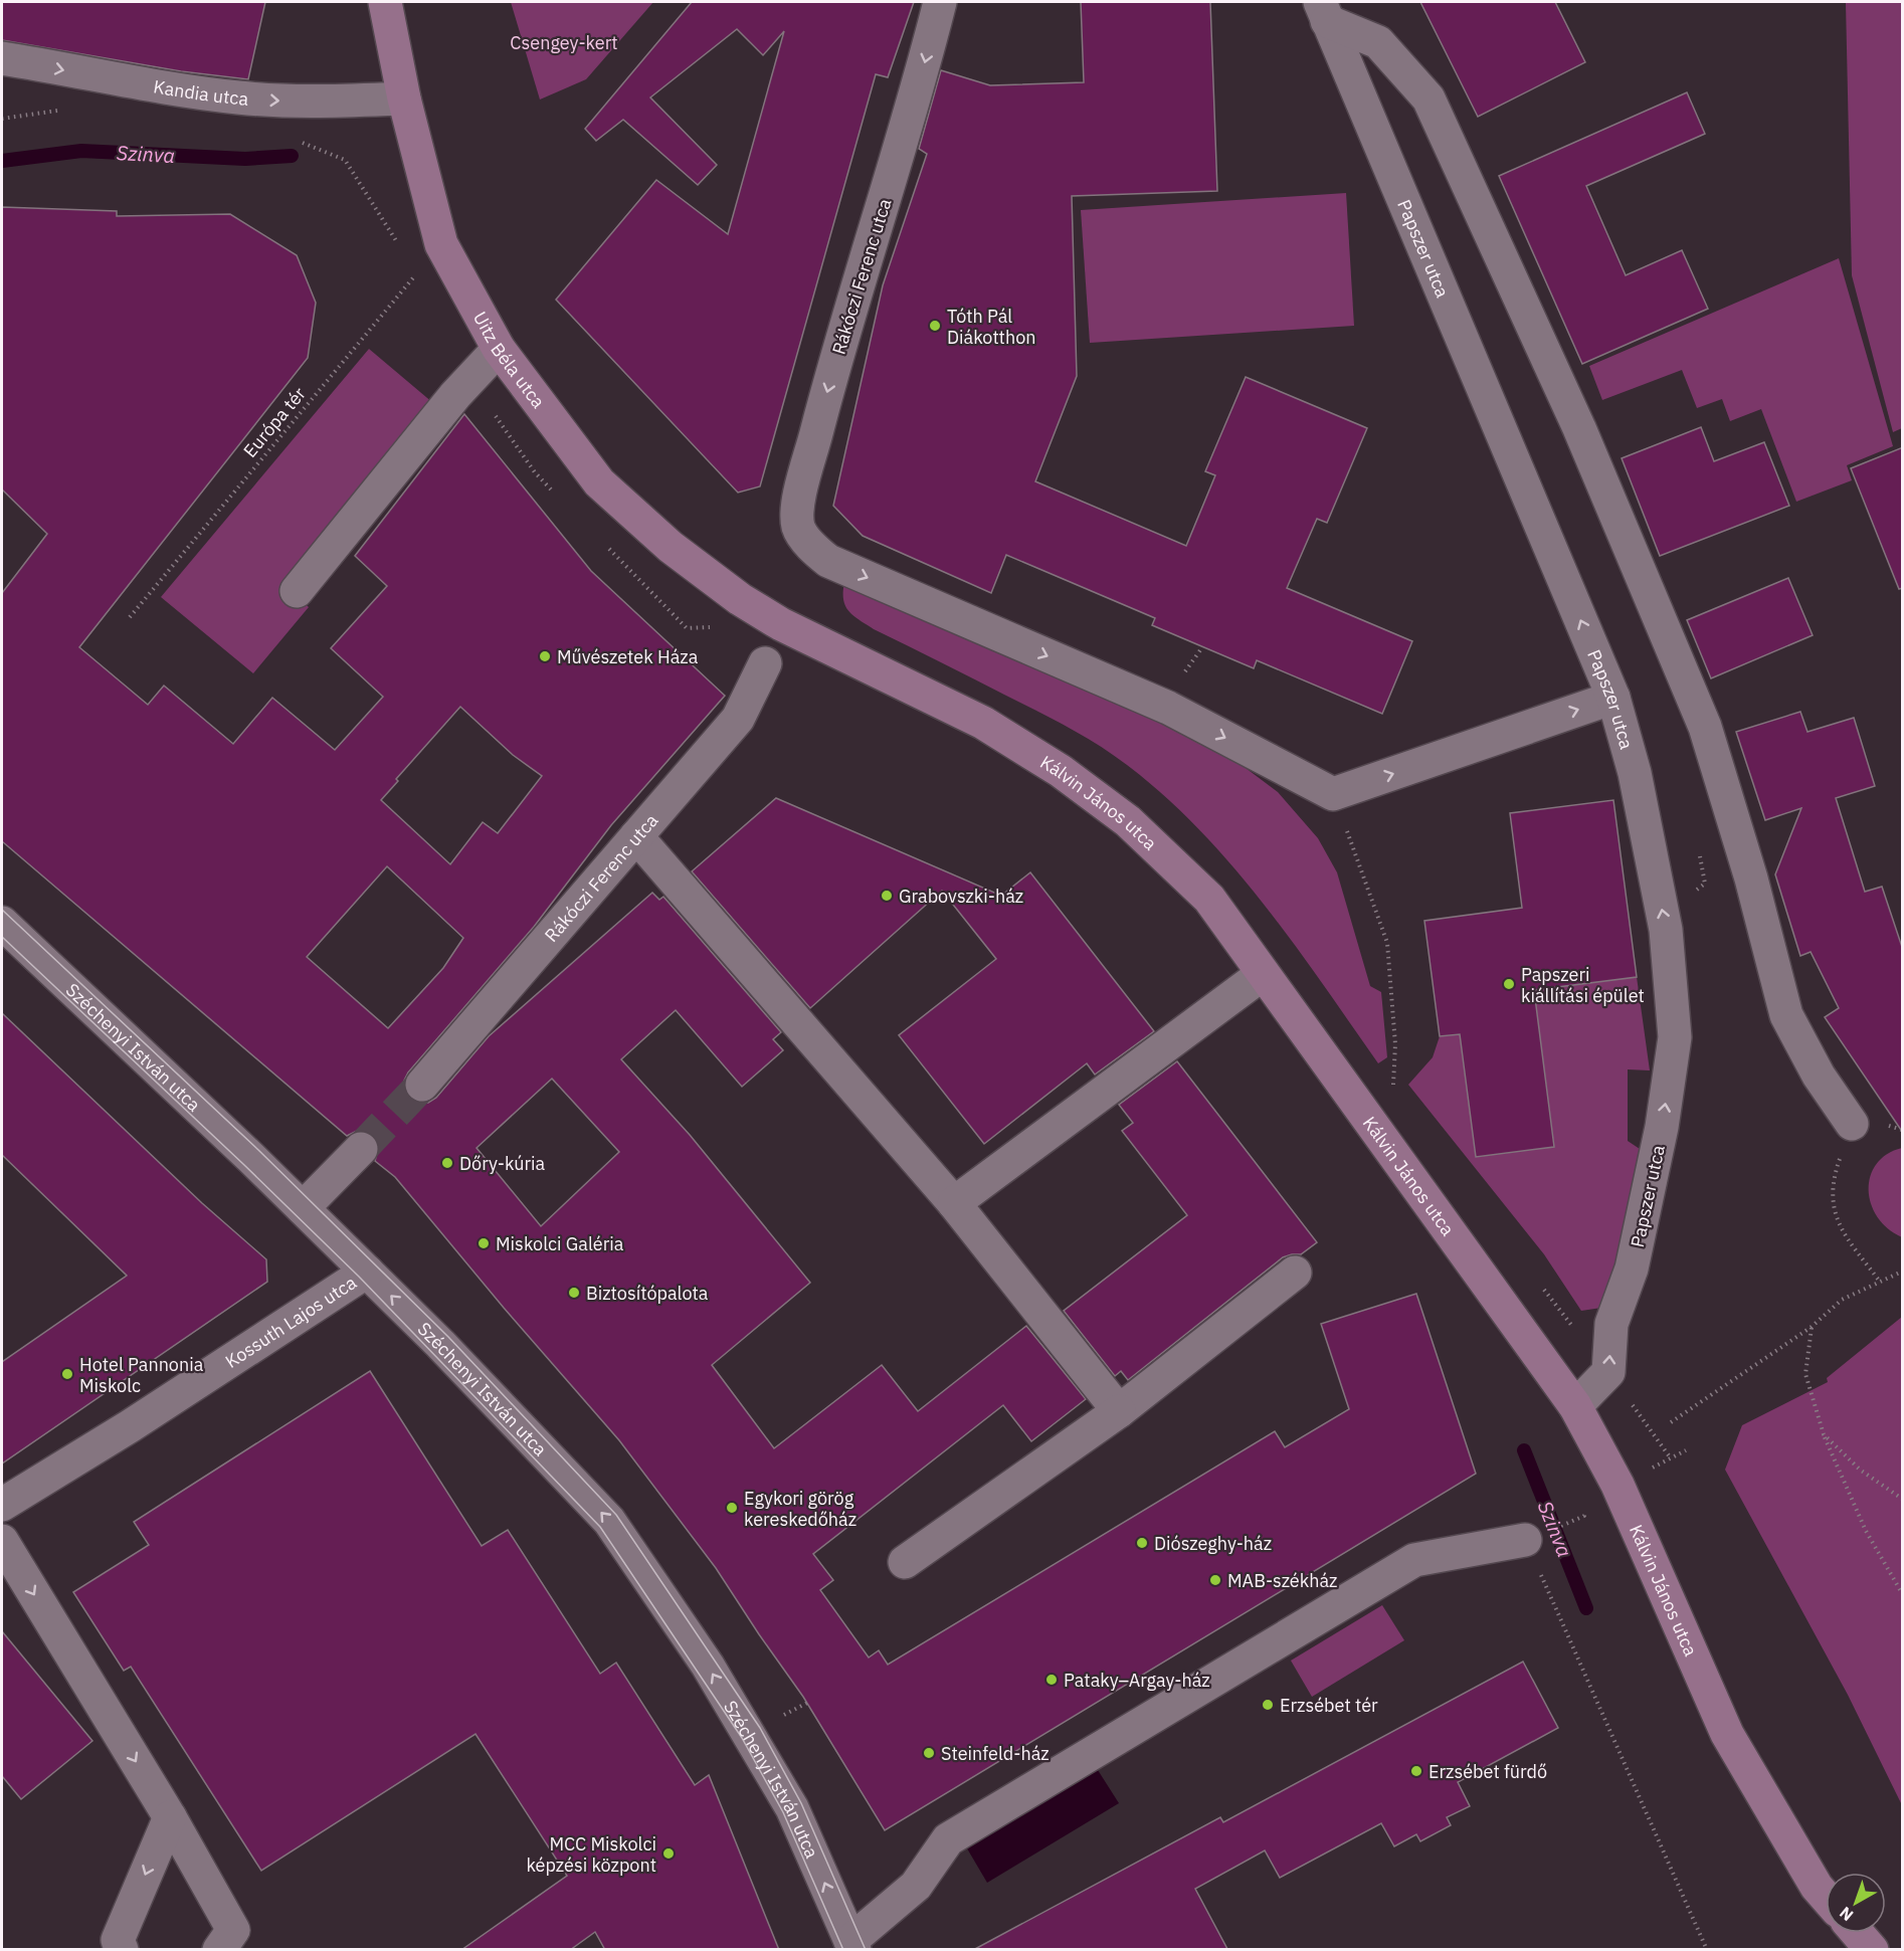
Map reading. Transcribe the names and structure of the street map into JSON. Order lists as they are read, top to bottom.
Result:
{
  "streets": {
    "street": [
      "Kandia utca",
      "Papszer utca",
      "Rákóczi Ferenc utca",
      "Uitz Béla utca",
      "Kálvin János utca",
      "Széchenyi István utca",
      "Kossuth Lajos utca"
    ],
    "path": ["Európa tér"]
  },
  "crossings": [
    ["Kandia utca", "Uitz Béla utca"],
    ["Uitz Béla utca", "Kálvin János utca"],
    ["Széchenyi István utca", "Kossuth Lajos utca"]
  ],
  "one_way": ["Kandia utca", "Széchenyi István utca"],
  "water": ["Szinva"],
  "parks": ["Csengey-kert"],
  "places": [
    "Tóth Pál Diákotthon",
    "Művészetek Háza",
    "Grabovszki-ház",
    "Papszeri kiállítási épület",
    "Dőry-kúria",
    "Miskolci Galéria",
    "Biztosítópalota",
    "Hotel Pannonia Miskolc",
    "Egykori görög kereskedőház",
    "Diószeghy-ház",
    "MAB-székház",
    "Pataky–Argay-ház",
    "Erzsébet tér",
    "Steinfeld-ház",
    "Erzsébet fürdő",
    "MCC Miskolci képzési központ"
  ],
  "north": "bottom left"
}
